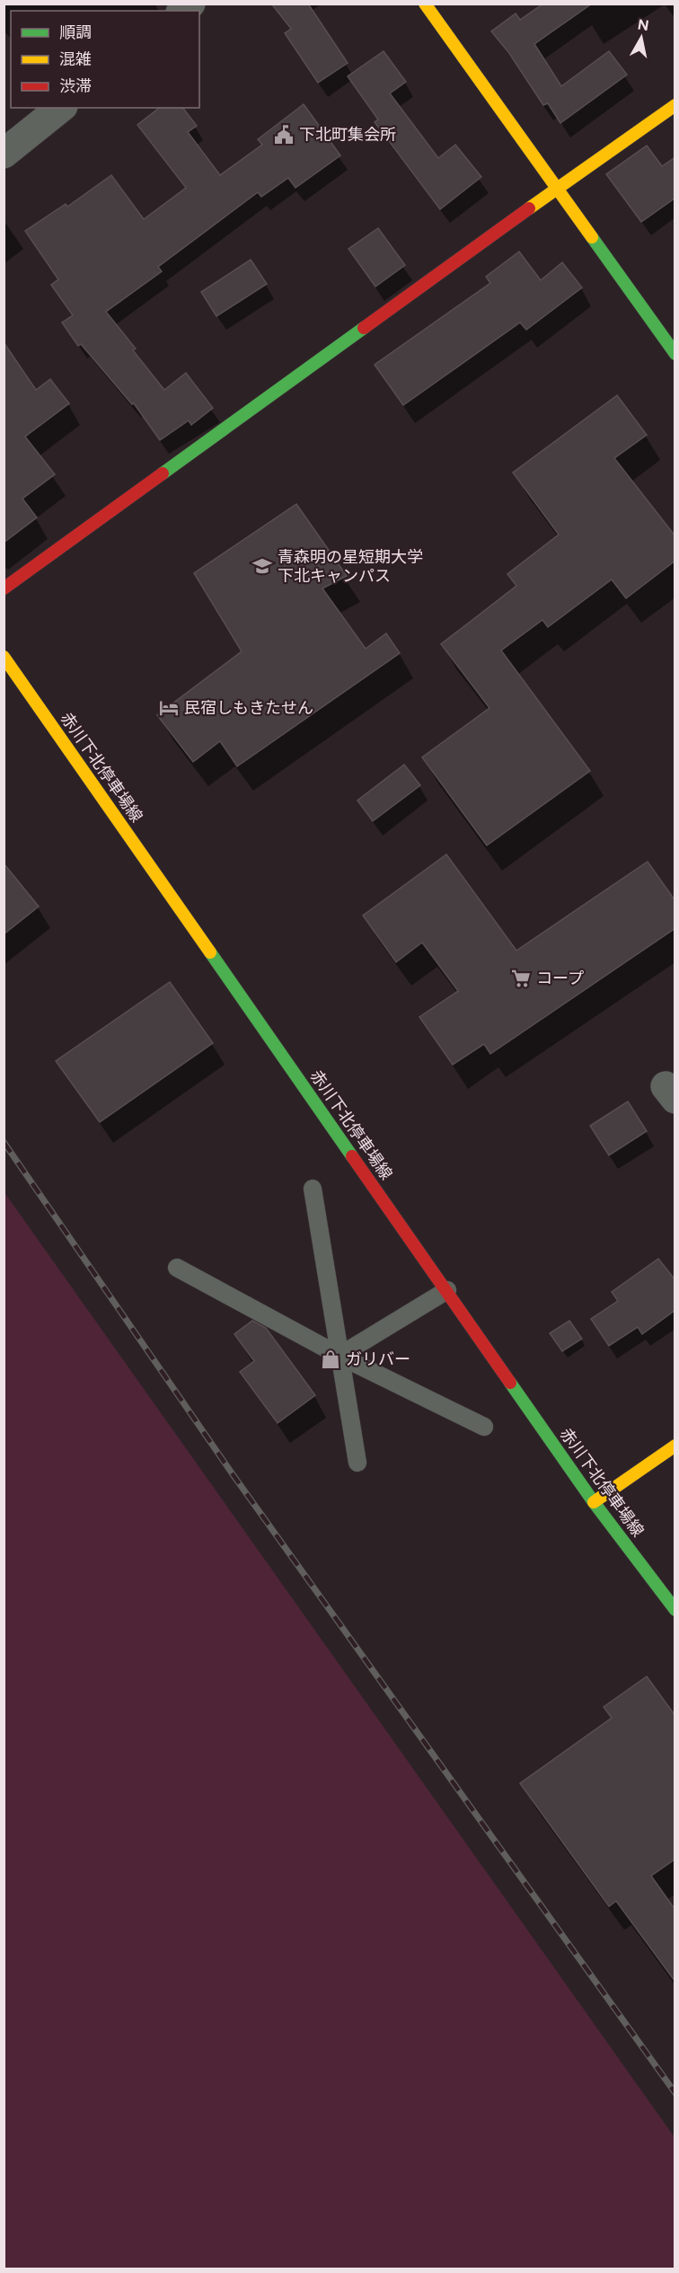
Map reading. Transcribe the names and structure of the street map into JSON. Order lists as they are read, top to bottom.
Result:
{
  "streets": {
    "street": ["赤川下北停車場線"]
  },
  "places": {
    "public building": ["下北町集会所"],
    "school or university": ["青森明の星短期大学 下北キャンパス"],
    "hotel": ["民宿しもきたせん"],
    "supermarket": ["コープ"],
    "shop": ["ガリバー"]
  },
  "legend": ["順調", "混雑", "渋滞"],
  "north": "top"
}
